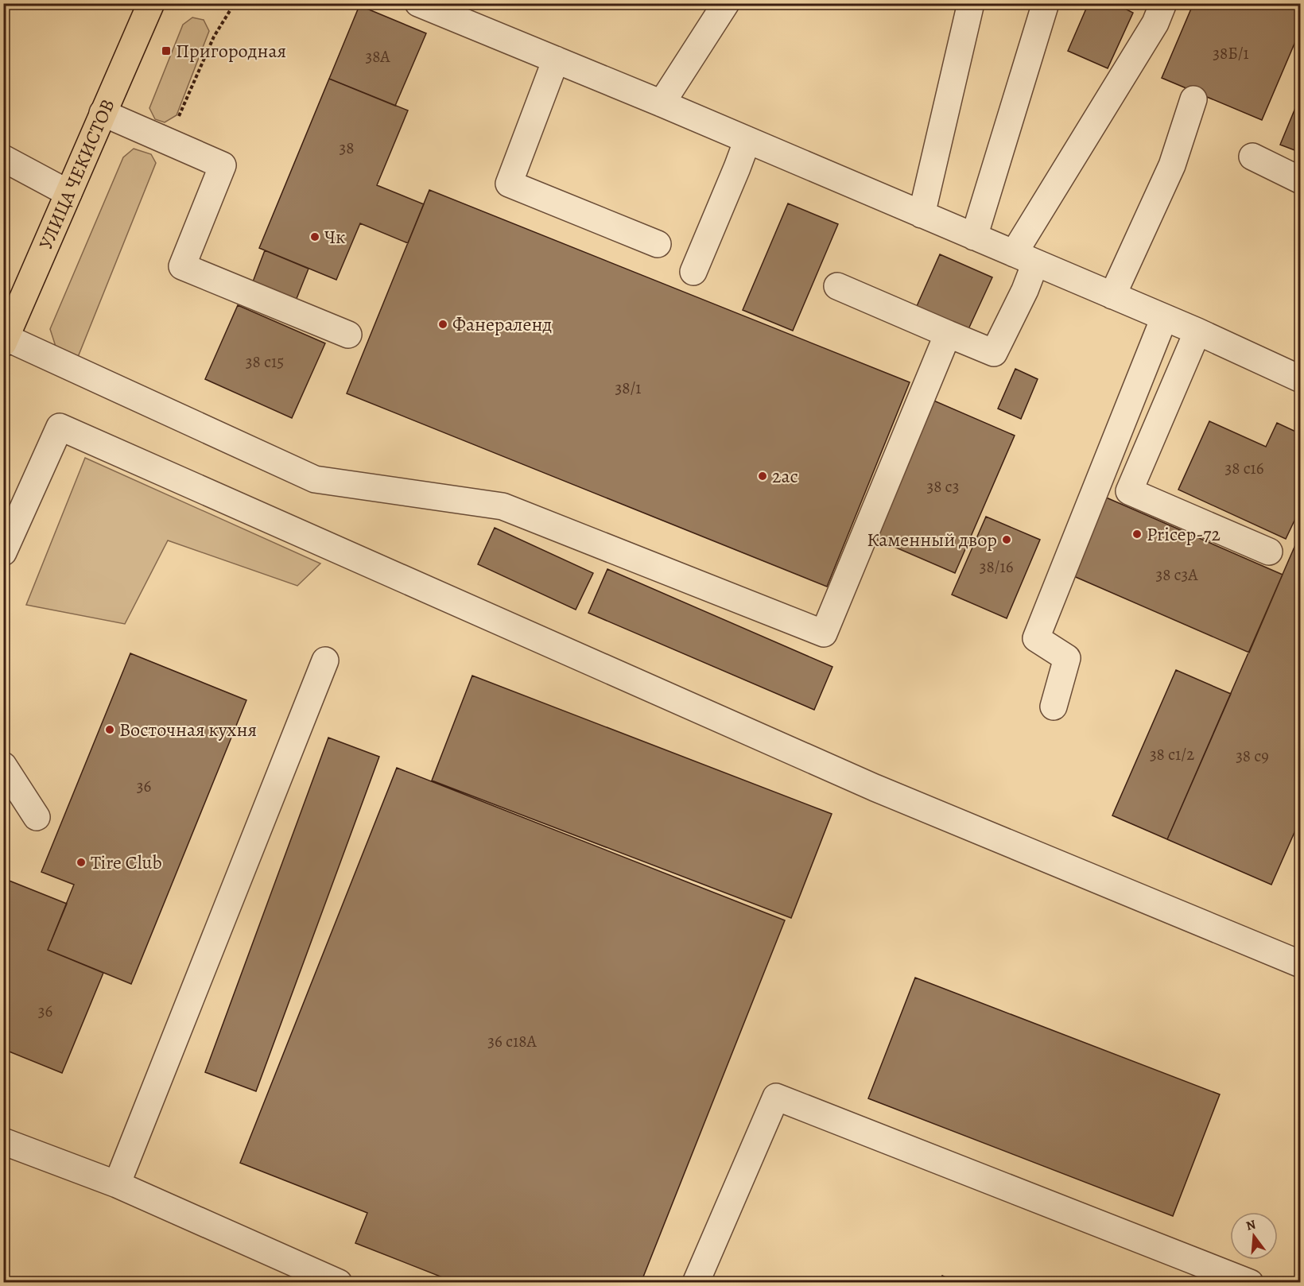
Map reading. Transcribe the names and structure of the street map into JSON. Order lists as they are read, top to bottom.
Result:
{
  "streets": {
    "main road": ["УЛИЦА ЧЕКИСТОВ"]
  },
  "places": {
    "transit": ["Пригородная"],
    "other": [
      "Чк",
      "Фанераленд",
      "2ас",
      "Pricep-72",
      "Каменный двор",
      "Восточная кухня",
      "Tire Club"
    ]
  },
  "house_numbers": [
    "38Б/1",
    "38А",
    "38",
    "38 с15",
    "38/1",
    "38 c16",
    "38 с3",
    "38/16",
    "38 с3А",
    "38 с1/2",
    "38 с9",
    "36",
    "36",
    "36 с18А"
  ],
  "north": "top"
}
